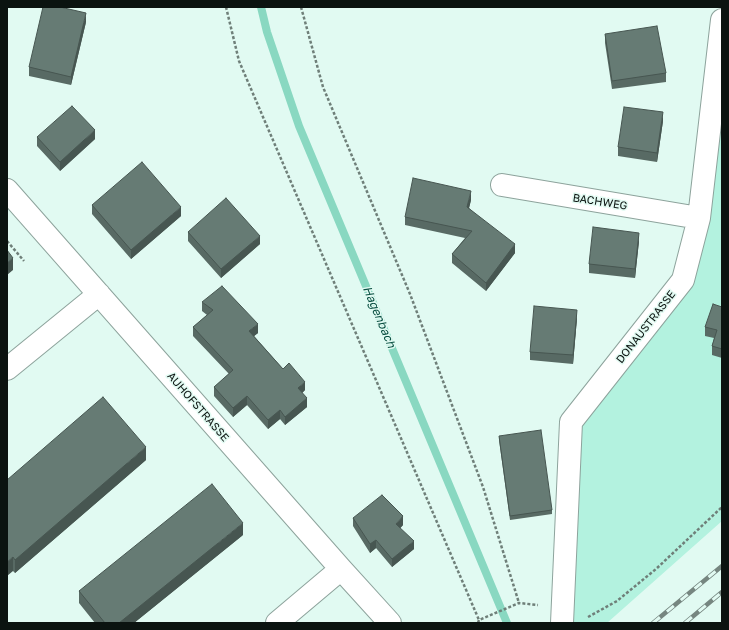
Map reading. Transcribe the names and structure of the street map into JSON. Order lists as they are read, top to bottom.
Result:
{
  "streets": {
    "street": ["BACHWEG", "DONAUSTRASSE", "AUHOFSTRASSE"]
  },
  "crossings": [
    ["BACHWEG", "DONAUSTRASSE"]
  ],
  "water": ["Hagenbach"]
}
